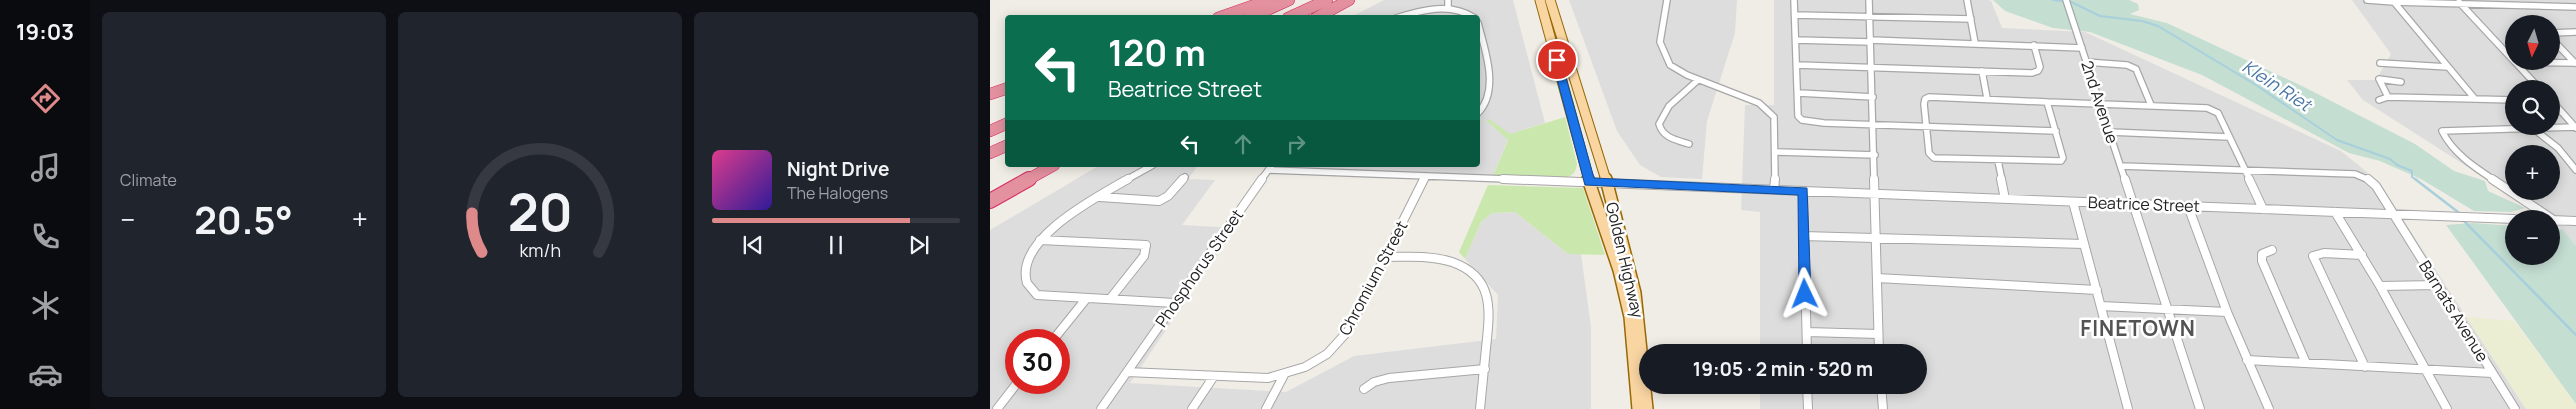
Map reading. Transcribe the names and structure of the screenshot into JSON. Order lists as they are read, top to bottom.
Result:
{
  "streets": {
    "main road": ["Golden Highway"],
    "street": [
      "2nd Avenue",
      "Beatrice Street",
      "Phosphorus Street",
      "Chromium Street",
      "Barnats Avenue"
    ]
  },
  "crossings": [
    ["2nd Avenue", "Beatrice Street"],
    ["2nd Avenue", "Barnats Avenue"],
    ["Beatrice Street", "Golden Highway"],
    ["Beatrice Street", "Phosphorus Street"],
    ["Beatrice Street", "Chromium Street"],
    ["Beatrice Street", "Barnats Avenue"],
    ["Phosphorus Street", "Chromium Street"]
  ],
  "districts": ["FINETOWN"],
  "water": ["Klein Riet"],
  "north": "bottom",
  "page": {
    "tabs": "19:03",
    "tile": "Climate",
    "map_buttons": ["+", "−"],
    "turn": ["120 m", "Beatrice Street"],
    "song": ["Night Drive", "The Halogens"],
    "heat": ["−", "20.5°", "+"],
    "limit": "30",
    "trip": "19:05 · 2 min · 520 m",
    "gauge": ["20", "km/h"]
  }
}
